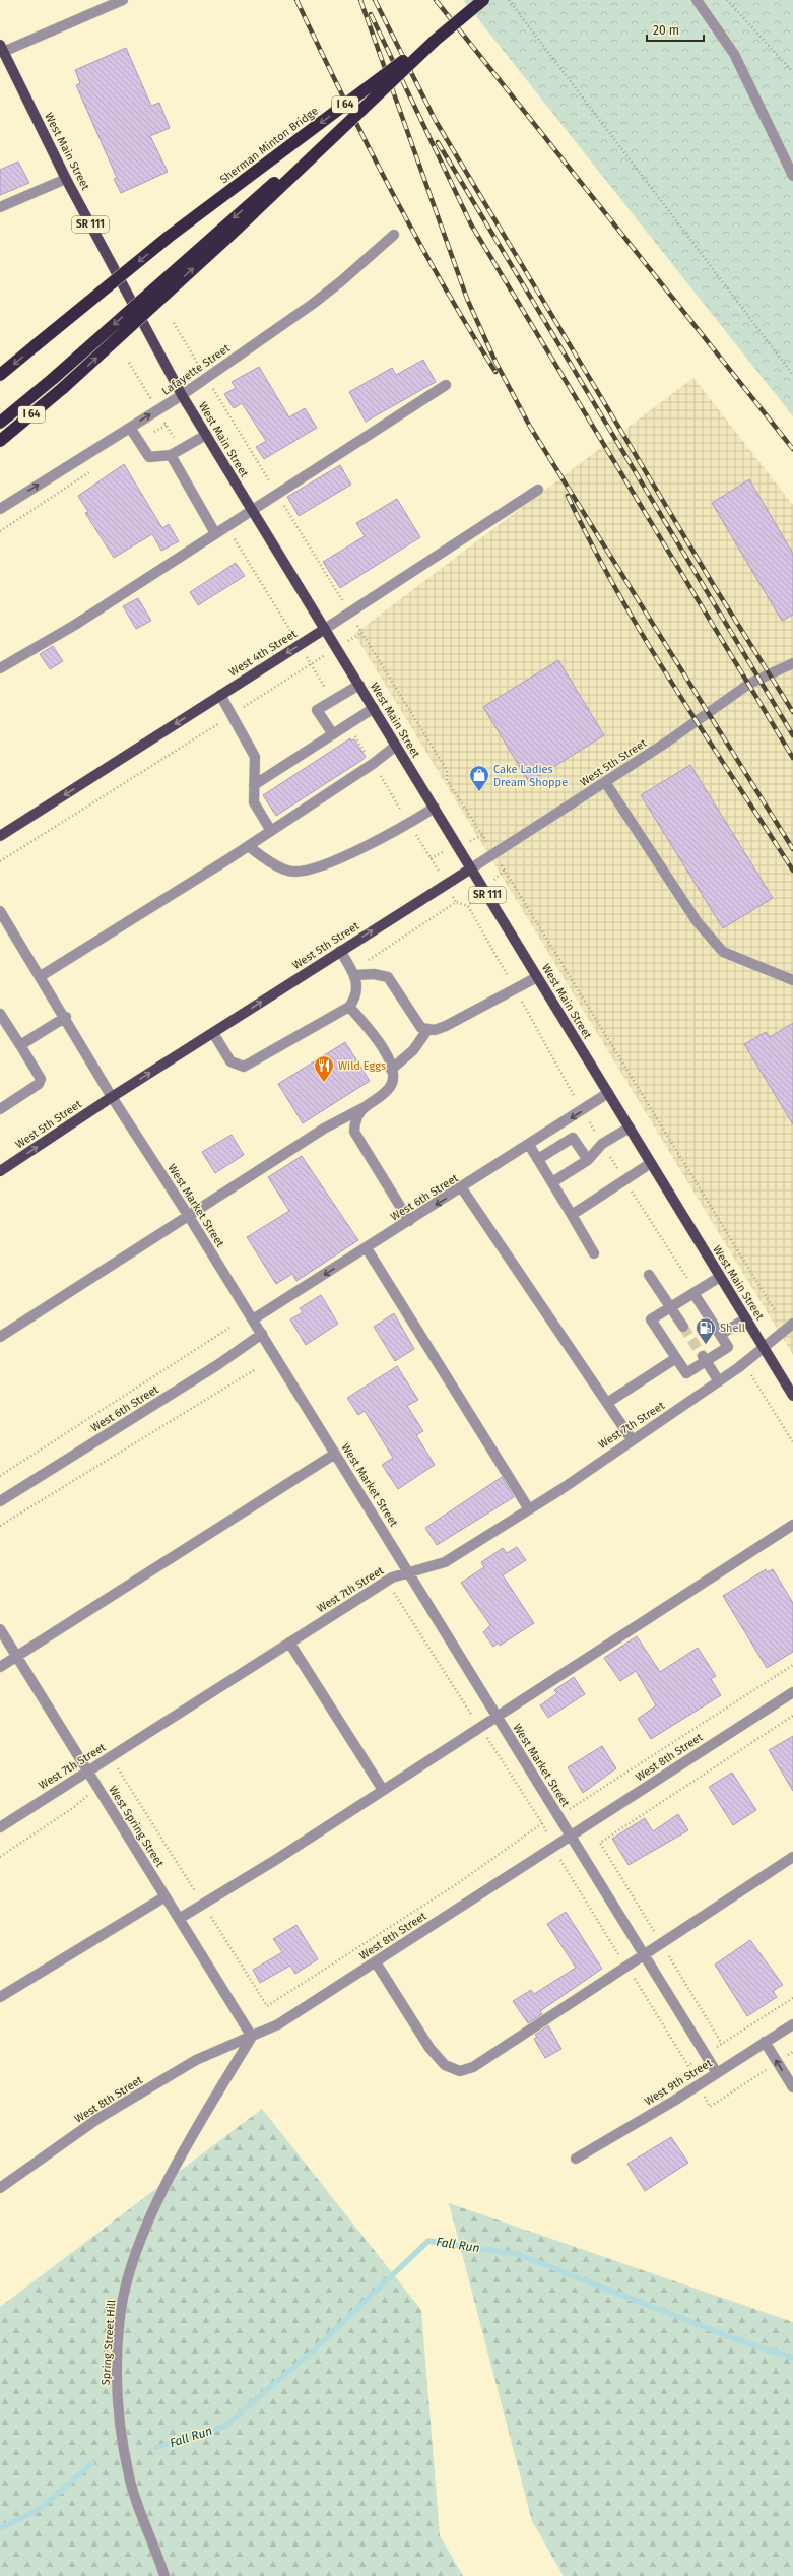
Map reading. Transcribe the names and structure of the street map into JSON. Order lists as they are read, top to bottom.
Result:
{
  "streets": {
    "highway": ["I 64", "Sherman Minton Bridge"],
    "main road": [
      "West Main Street",
      "SR 111",
      "West 4th Street",
      "West 5th Street"
    ],
    "street": [
      "Lafayette Street",
      "West 6th Street",
      "West Market Street",
      "West 7th Street",
      "West 8th Street",
      "West Spring Street",
      "West 9th Street",
      "Spring Street Hill"
    ]
  },
  "crossings": [
    ["I 64", "Sherman Minton Bridge"],
    ["West Main Street", "Lafayette Street"],
    ["West Main Street", "West 4th Street"],
    ["West Main Street", "West 5th Street"],
    ["West Main Street", "West 6th Street"],
    ["West Main Street", "West 7th Street"],
    ["West 5th Street", "West Market Street"],
    ["West 6th Street", "West Market Street"],
    ["West Market Street", "West 7th Street"],
    ["West Market Street", "West 8th Street"],
    ["West Market Street", "West 9th Street"],
    ["West 7th Street", "West Spring Street"],
    ["West 8th Street", "West Spring Street"],
    ["West 8th Street", "Spring Street Hill"],
    ["West Spring Street", "Spring Street Hill"]
  ],
  "one_way": ["Lafayette Street", "West 4th Street", "West 5th Street"],
  "water": ["Fall Run"],
  "places": {
    "shop": ["Cake Ladies Dream Shoppe"],
    "restaurant": ["Wild Eggs"],
    "fuel station": ["Shell"]
  },
  "scale_bar": "20 m"
}
